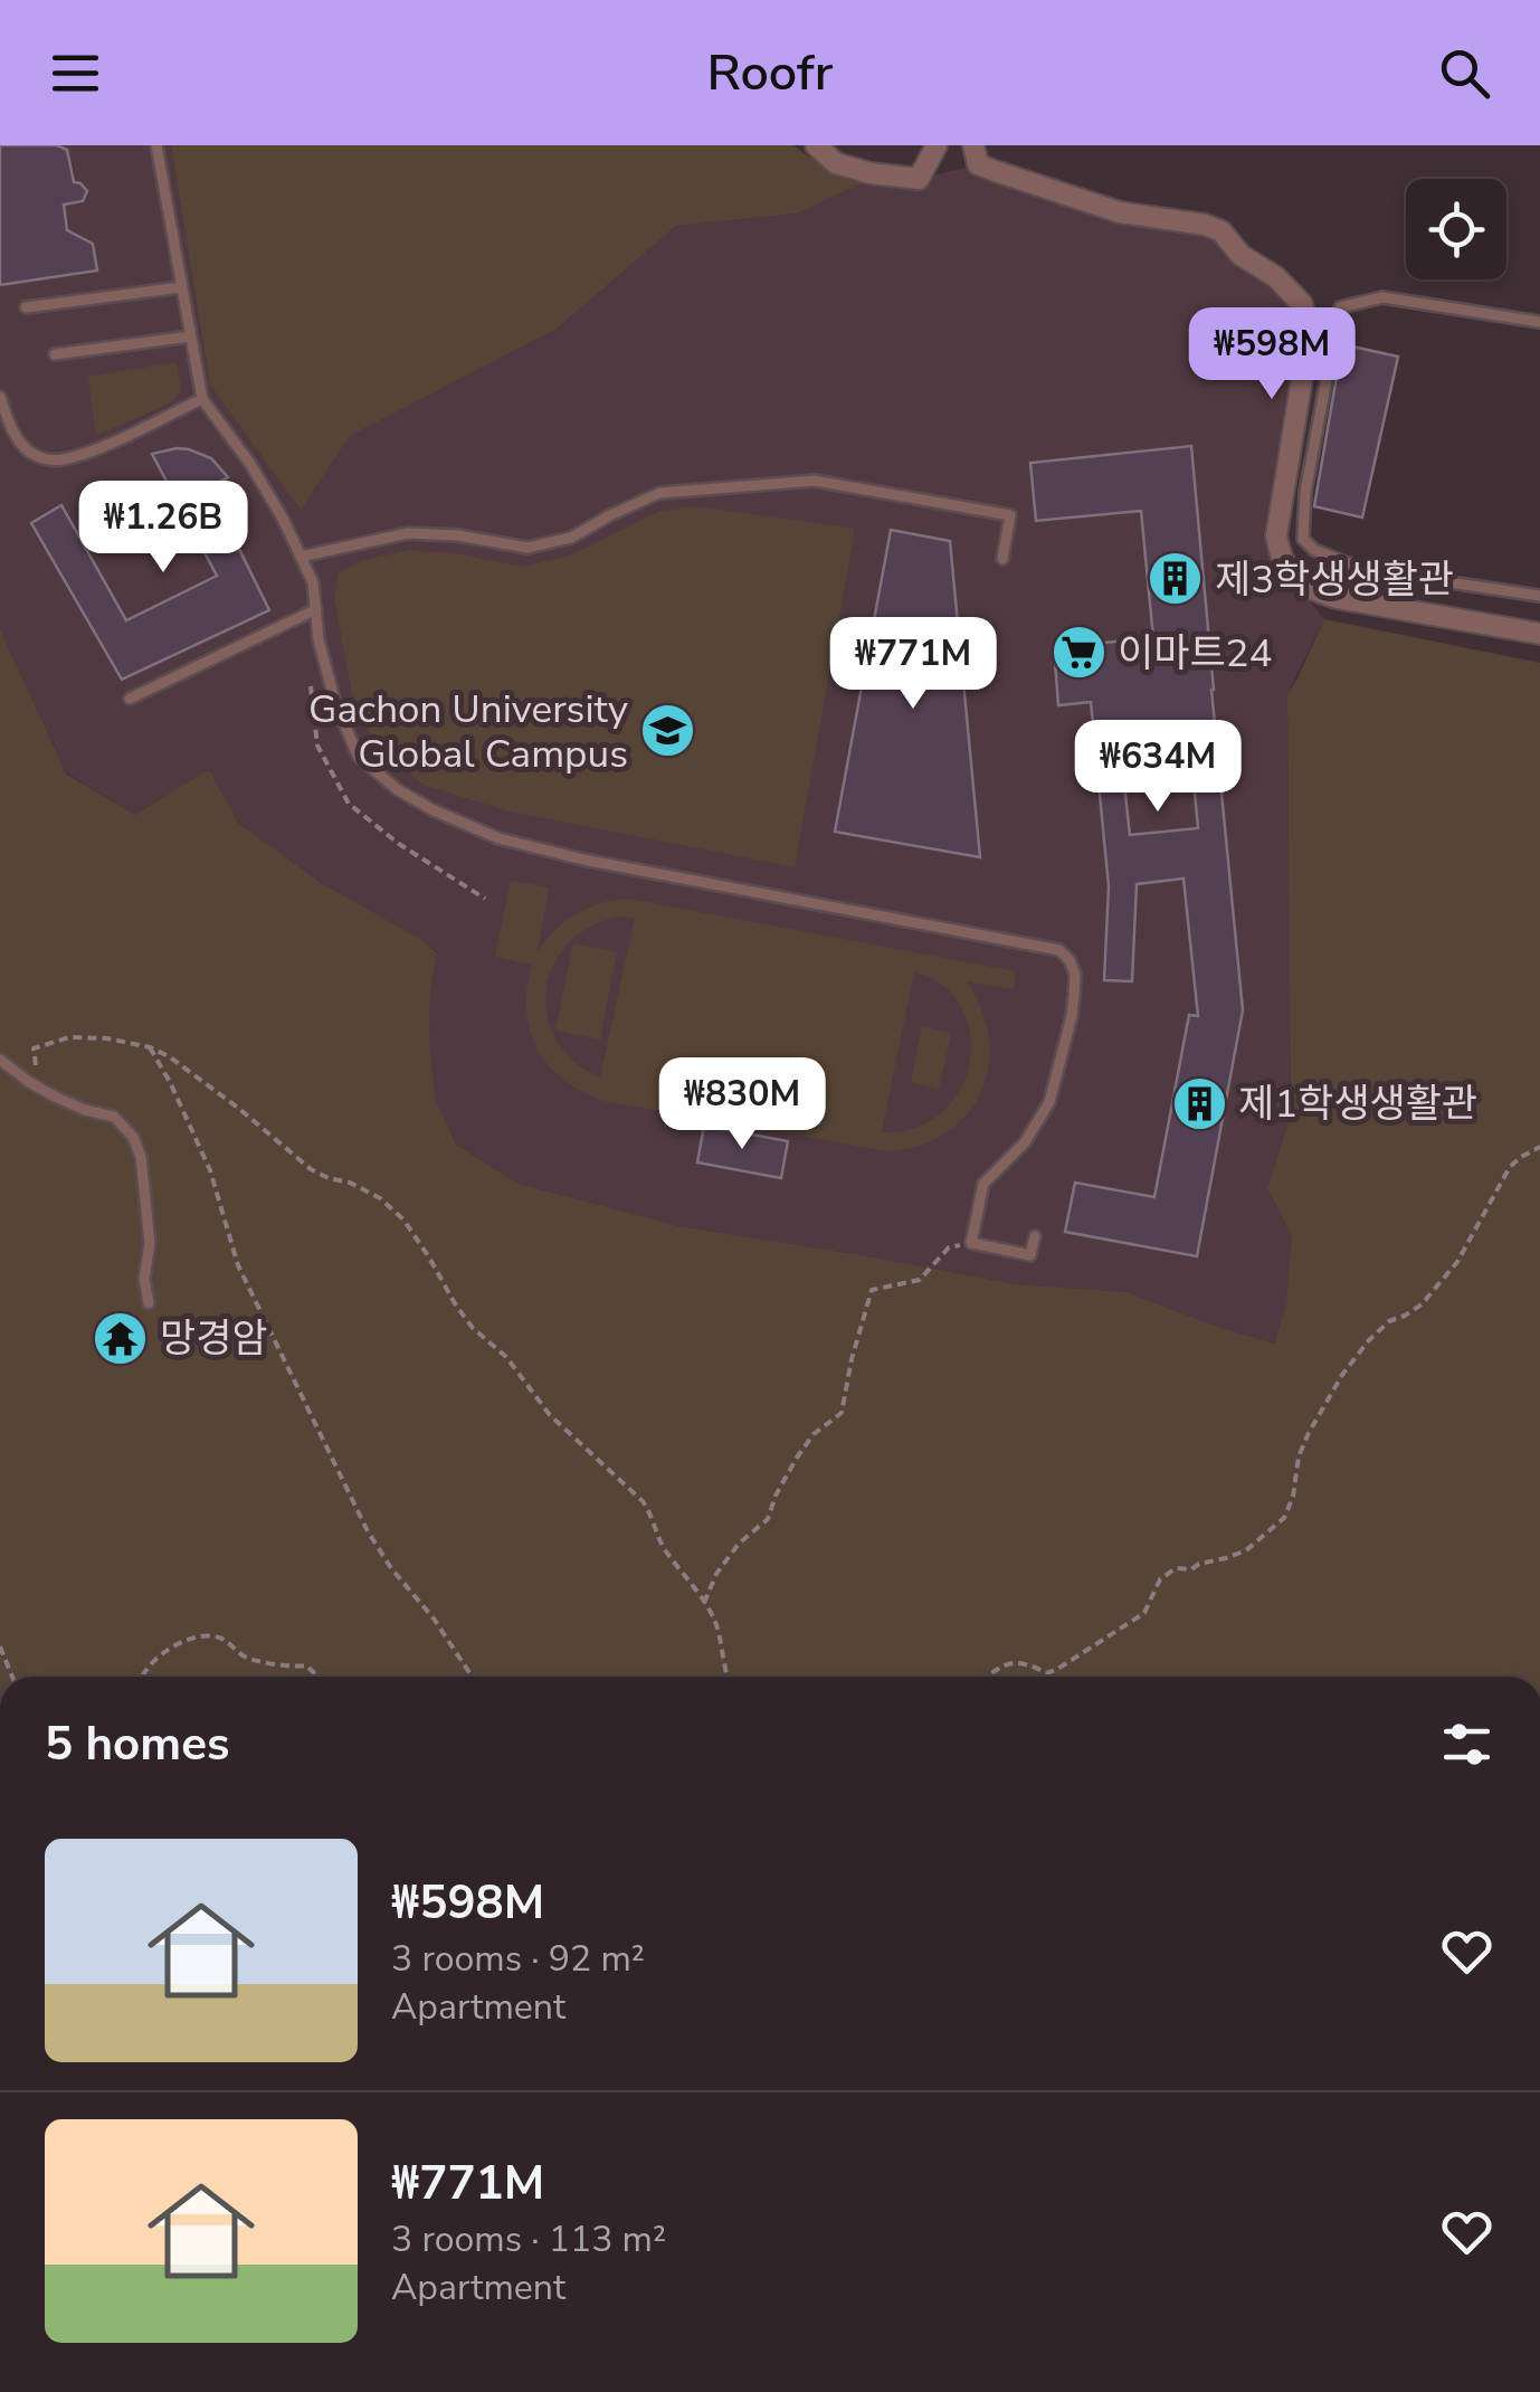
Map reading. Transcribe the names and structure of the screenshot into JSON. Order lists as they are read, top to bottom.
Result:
{
  "places": {
    "building": ["제3학생생활관", "제1학생생활관"],
    "supermarket": ["이마트24"],
    "school or university": ["Gachon University Global Campus"],
    "temple": ["망경암"]
  },
  "page": {
    "header": "Roofr",
    "price": [
      "₩598M",
      "₩1.26B",
      "₩771M",
      "₩634M",
      "₩830M"
    ],
    "heading": "5 homes",
    "list": [
      {
        "name": "₩598M",
        "note": "3 rooms · 92 m² · Apartment"
      },
      {
        "name": "₩771M",
        "note": "3 rooms · 113 m² · Apartment"
      }
    ]
  }
}
